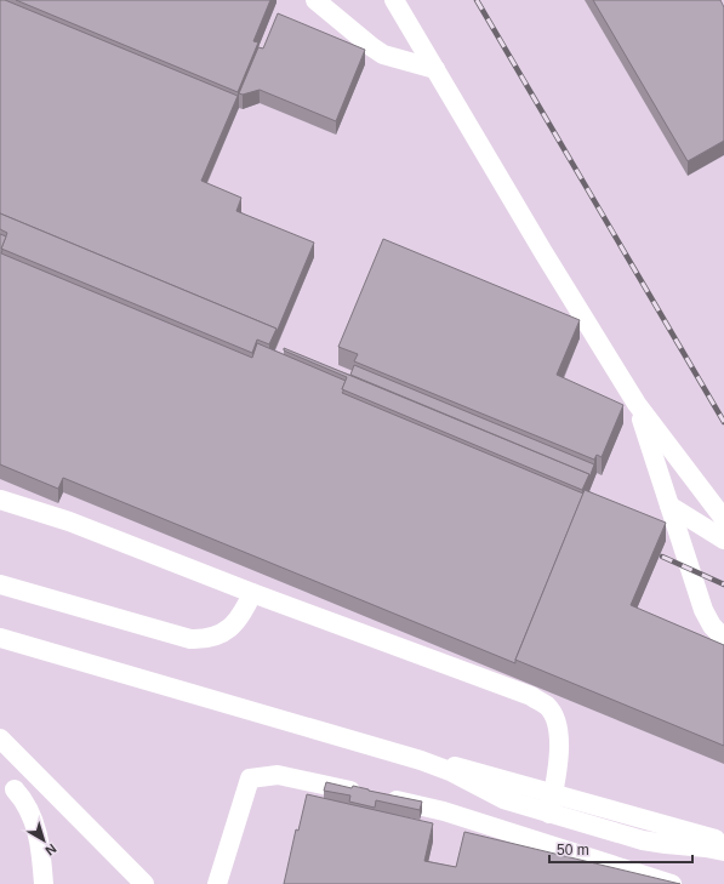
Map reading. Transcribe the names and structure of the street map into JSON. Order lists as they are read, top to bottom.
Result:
{
  "scale_bar": "50 m",
  "north": "bottom right"
}
